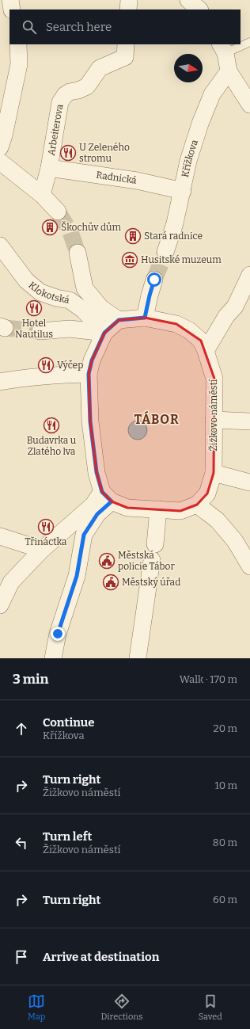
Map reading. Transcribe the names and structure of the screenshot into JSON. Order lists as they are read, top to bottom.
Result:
{
  "streets": {
    "street": [
      "Arbeiterova",
      "Křížkova",
      "Radnická",
      "Klokotská",
      "Žižkovo náměstí"
    ]
  },
  "crossings": [
    ["Arbeiterova", "Radnická"],
    ["Křížkova", "Radnická"]
  ],
  "districts": ["TÁBOR"],
  "places": {
    "restaurant": [
      "U Zeleného stromu",
      "Hotel Nautilus",
      "Výčep",
      "Budavrka u Zlatého lva",
      "Třináctka"
    ],
    "building": ["Škochův dům", "Stará radnice"],
    "museum": ["Husitské muzeum"],
    "public building": ["Městská policie Tábor", "Městský úřad"]
  },
  "north": "right",
  "page": {
    "search": "Search here",
    "heading": ["3 min", "Walk · 170 m"],
    "list": [
      ["Continue", "Křížkova", "20 m"],
      ["Turn right", "Žižkovo náměstí", "10 m"],
      ["Turn left", "Žižkovo náměstí", "80 m"],
      ["Turn right", "60 m"],
      "Arrive at destination"
    ],
    "nav": ["Map", "Directions", "Saved"]
  }
}
